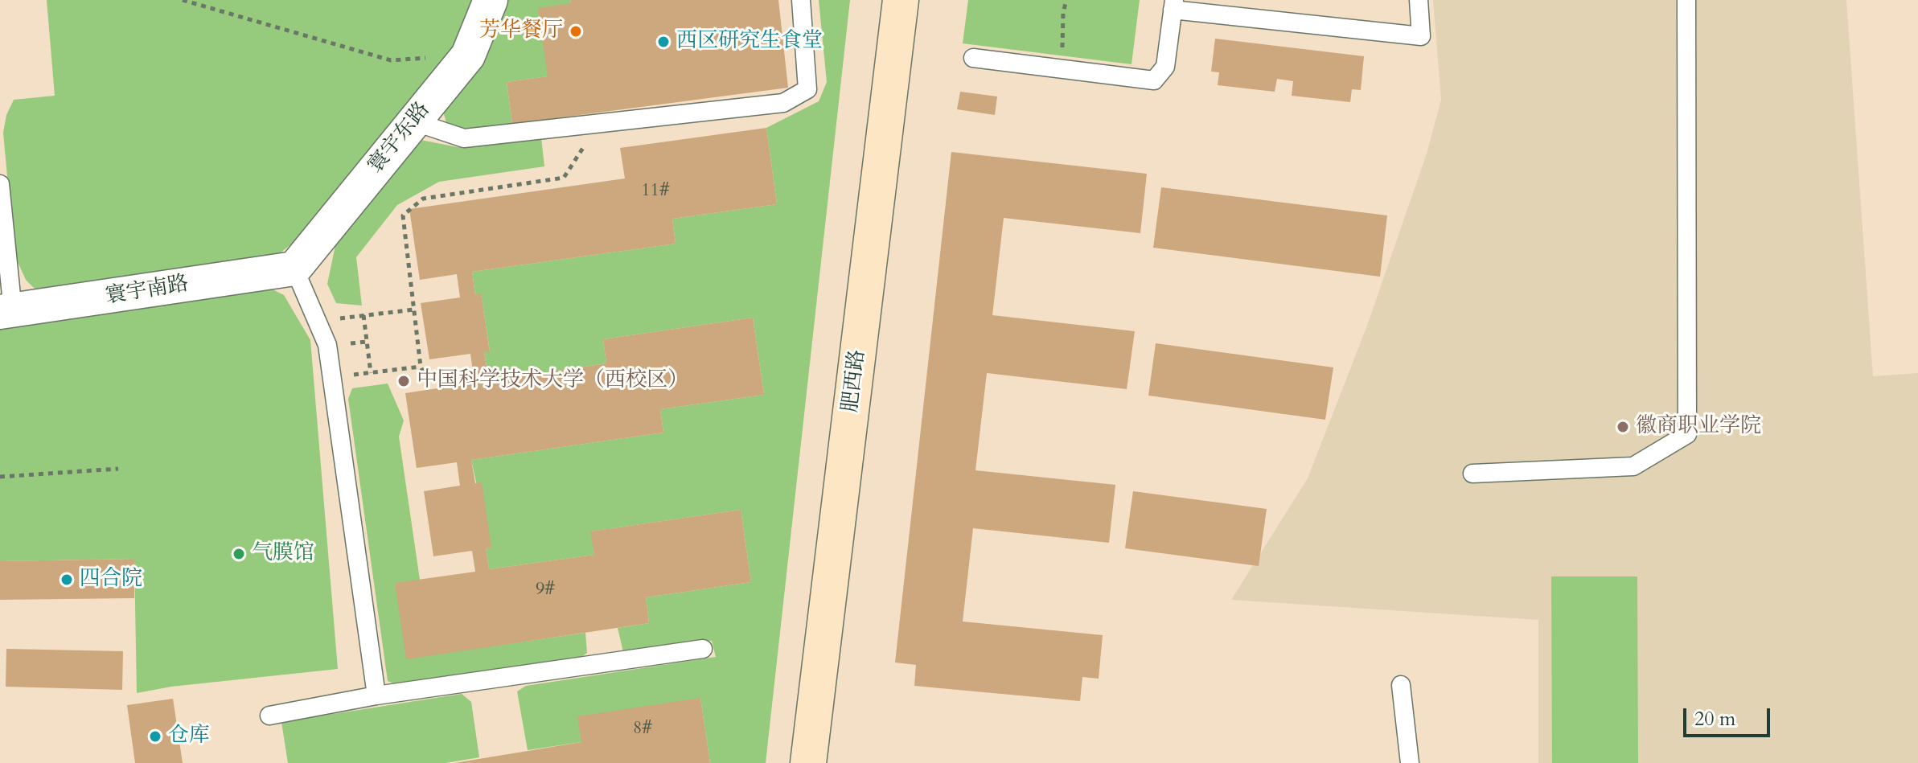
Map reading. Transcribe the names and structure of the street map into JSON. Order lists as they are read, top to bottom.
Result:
{
  "streets": {
    "main road": ["肥西路"],
    "street": ["寰宇东路", "寰宇南路"]
  },
  "crossings": [
    ["寰宇东路", "寰宇南路"]
  ],
  "places": [
    "芳华餐厅",
    "西区研究生食堂",
    "中国科学技术大学（西校区）",
    "徽商职业学院",
    "气膜馆",
    "四合院",
    "仓库"
  ],
  "house_numbers": ["11#", "9#", "8#"],
  "scale_bar": "20 m"
}
